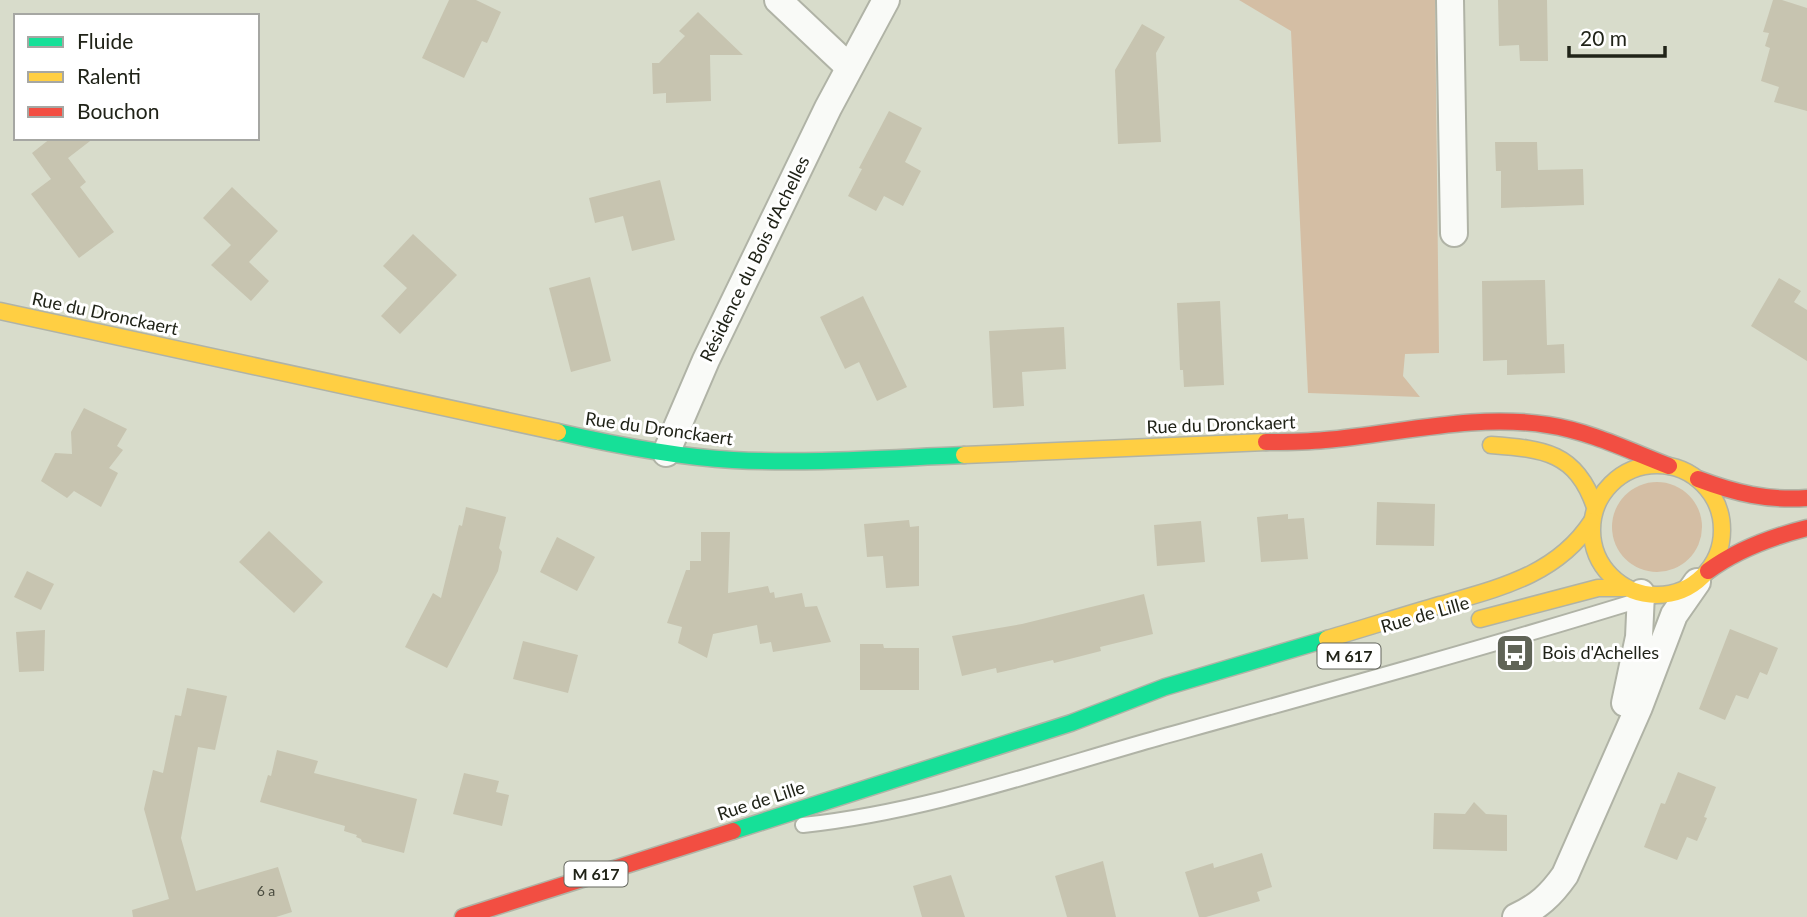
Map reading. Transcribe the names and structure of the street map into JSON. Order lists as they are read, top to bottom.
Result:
{
  "streets": {
    "main road": ["Rue du Dronckaert", "Rue de Lille", "M 617"],
    "street": ["Résidence du Bois d'Achelles"]
  },
  "crossings": [
    ["Résidence du Bois d'Achelles", "Rue du Dronckaert"],
    ["Rue du Dronckaert", "Rue de Lille"]
  ],
  "places": {
    "bus stop": ["Bois d'Achelles"]
  },
  "house_numbers": ["6 a"],
  "legend": ["Fluide", "Ralenti", "Bouchon"],
  "scale_bar": "20 m"
}
